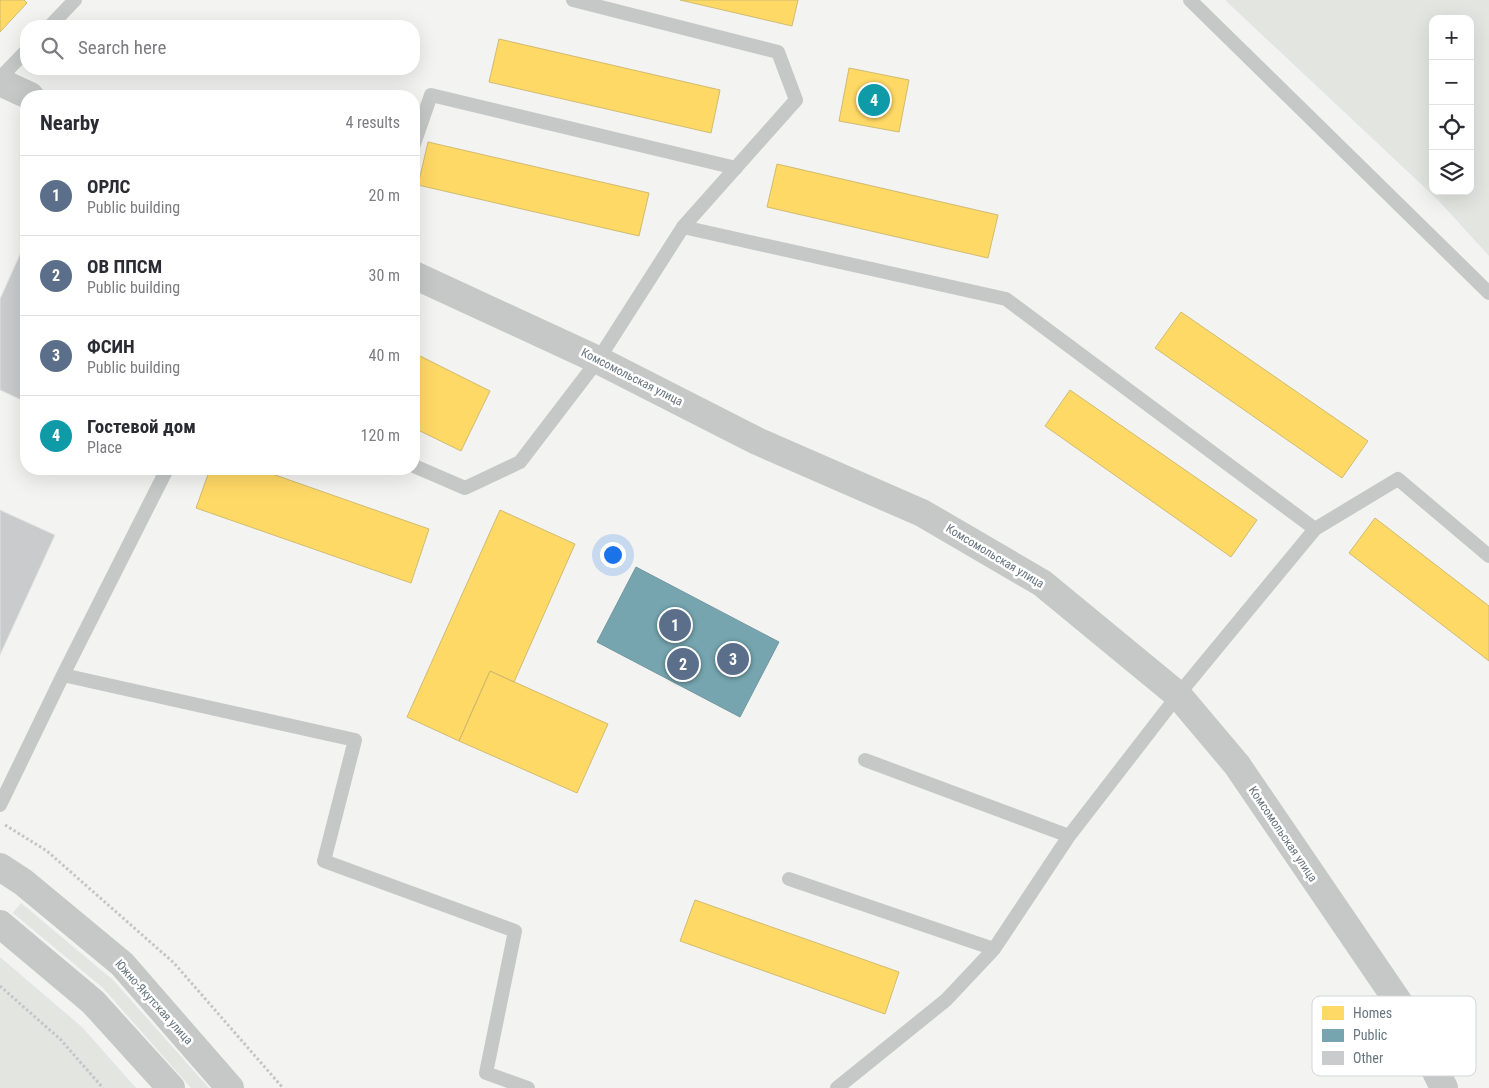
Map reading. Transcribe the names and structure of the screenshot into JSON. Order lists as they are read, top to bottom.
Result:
{
  "streets": {
    "street": ["Комсомольская улица", "Южно-Якутская улица"]
  },
  "legend": ["Homes", "Public", "Other"],
  "page": {
    "map_buttons": ["+", "−"],
    "search": "Search here",
    "pins": [
      "4",
      "1",
      "3",
      "2"
    ],
    "heading": ["Nearby", "4 results"],
    "list": [
      {
        "mark": "1",
        "name": "ОРЛС",
        "note": "Public building",
        "value": "20 m"
      },
      {
        "mark": "2",
        "name": "ОВ ППСМ",
        "note": "Public building",
        "value": "30 m"
      },
      {
        "mark": "3",
        "name": "ФСИН",
        "note": "Public building",
        "value": "40 m"
      },
      {
        "mark": "4",
        "name": "Гостевой дом",
        "note": "Place",
        "value": "120 m"
      }
    ]
  }
}
